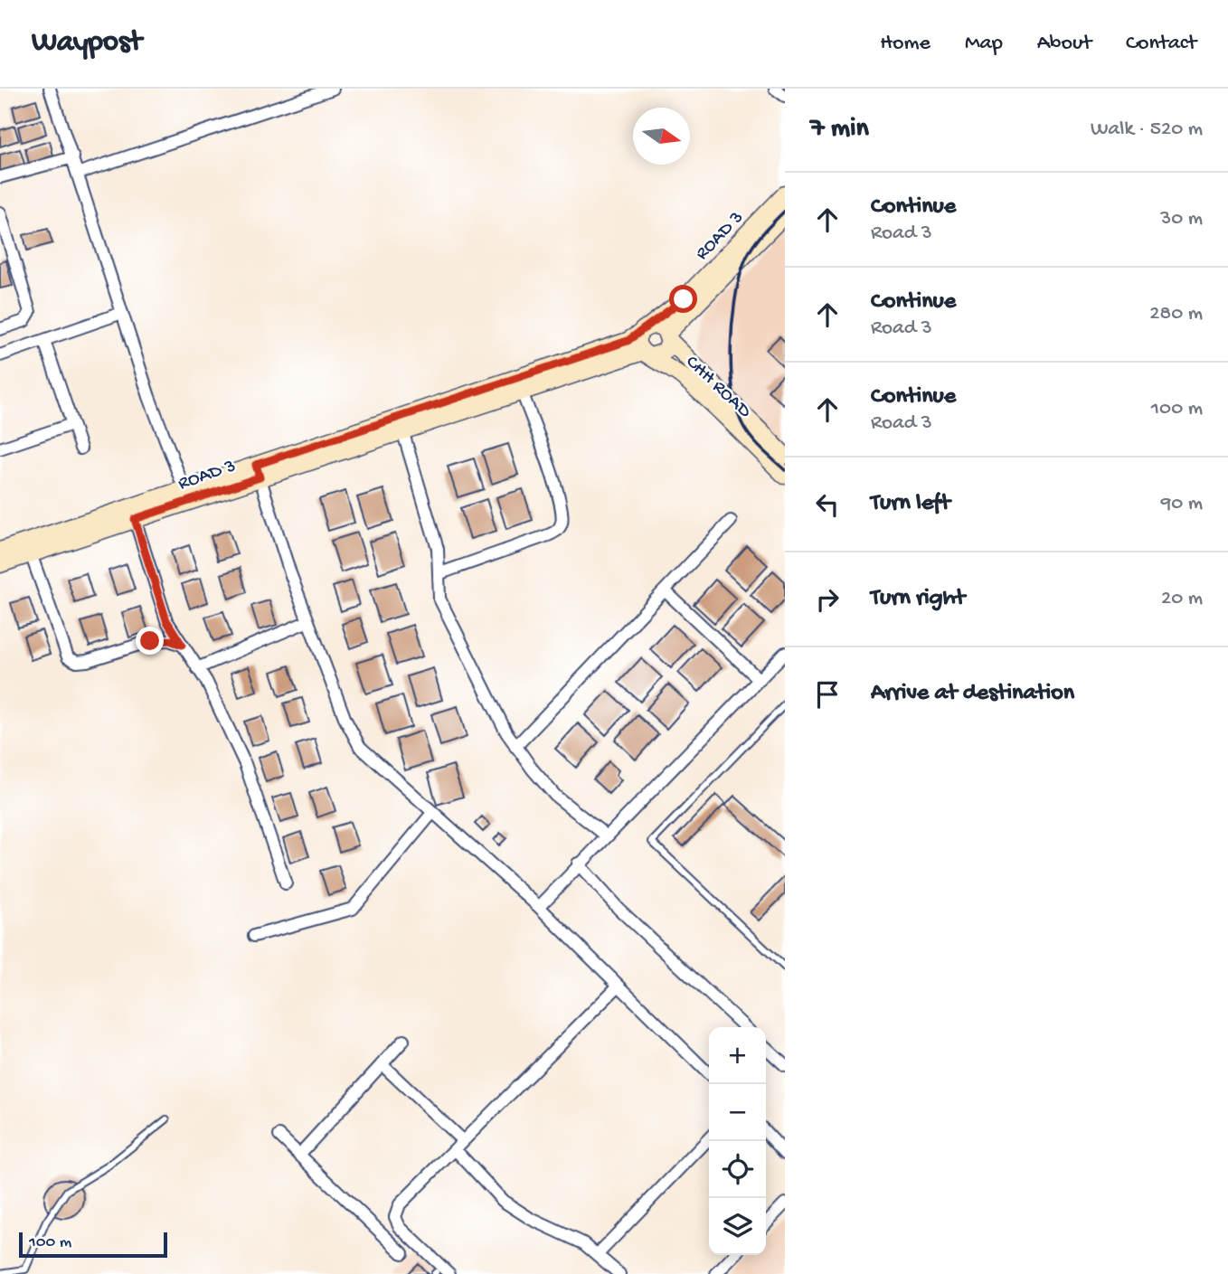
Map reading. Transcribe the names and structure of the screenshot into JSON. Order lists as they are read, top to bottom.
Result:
{
  "streets": {
    "street": ["ROAD 3", "CHH ROAD"]
  },
  "crossings": [
    ["ROAD 3", "CHH ROAD"]
  ],
  "scale_bar": "100 m",
  "north": "right",
  "page": {
    "header": "Waypost",
    "nav": [
      "Home",
      "Map",
      "About",
      "Contact"
    ],
    "heading": ["7 min", "Walk · 520 m"],
    "list": [
      ["Continue", "Road 3", "30 m"],
      ["Continue", "Road 3", "280 m"],
      ["Continue", "Road 3", "100 m"],
      ["Turn left", "90 m"],
      ["Turn right", "20 m"],
      "Arrive at destination"
    ],
    "map_buttons": ["+", "−"],
    "scale": "100 m"
  }
}
